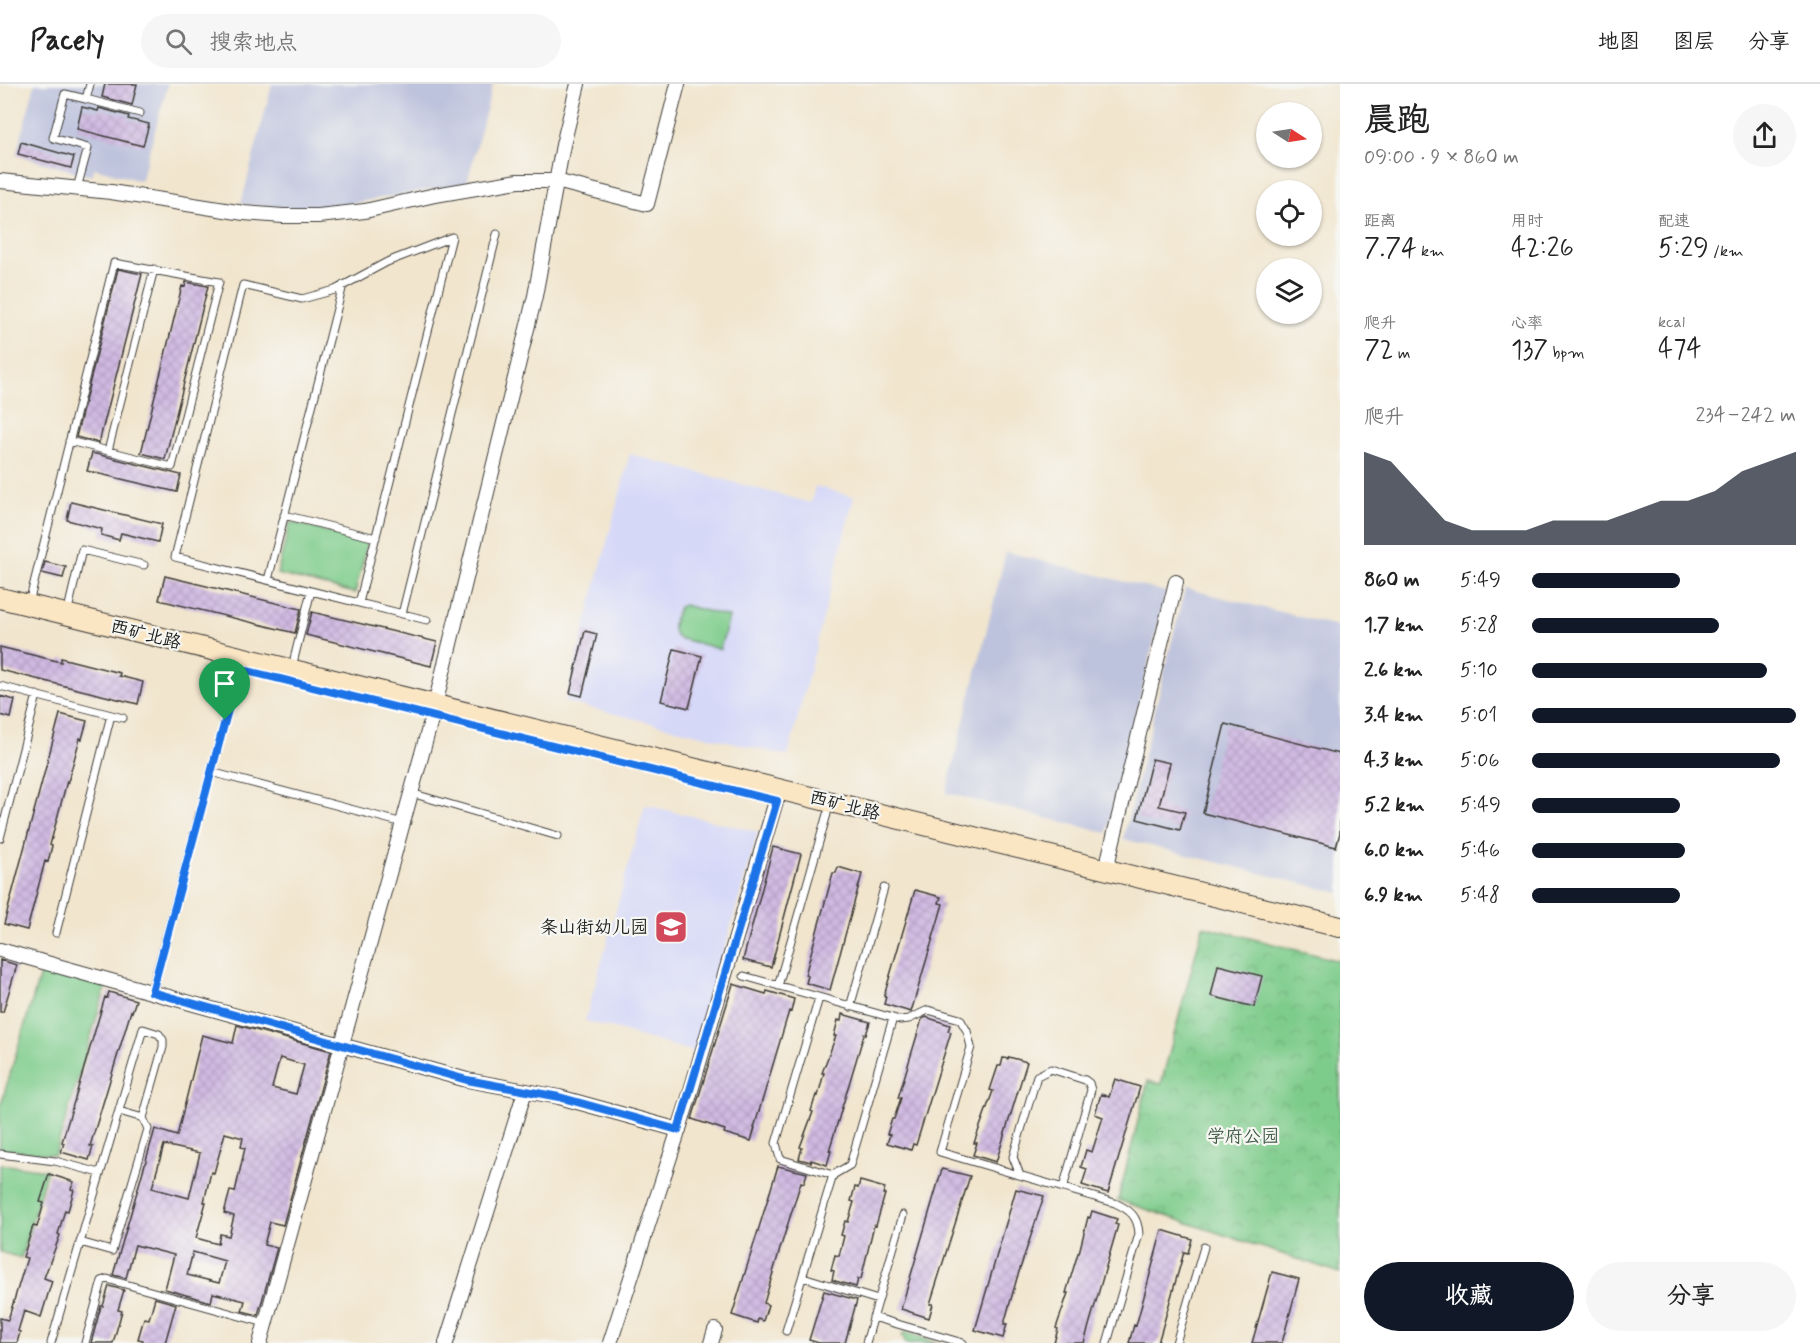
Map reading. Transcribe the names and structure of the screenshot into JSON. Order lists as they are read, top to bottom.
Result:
{
  "streets": {
    "main road": ["西矿北路"]
  },
  "parks": ["学府公园"],
  "places": {
    "school or university": ["条山街幼儿园"]
  },
  "north": "right",
  "page": {
    "header": "Pacely",
    "search": "搜索地点",
    "nav": ["地图", "图层", "分享"],
    "heading": ["晨跑", "09:00 · 9 × 860 m"],
    "stats": [
      ["距离", "7.74 km"],
      ["用时", "42:26"],
      ["配速", "5:29 /km"],
      ["爬升", "72 m"],
      ["心率", "137 bpm"],
      ["kcal", "474"]
    ],
    "chart": ["爬升", "234–242 m"],
    "list": [
      {
        "name": "860 m",
        "note": "5:49"
      },
      {
        "name": "1.7 km",
        "note": "5:28"
      },
      {
        "name": "2.6 km",
        "note": "5:10"
      },
      {
        "name": "3.4 km",
        "note": "5:01"
      },
      {
        "name": "4.3 km",
        "note": "5:06"
      },
      {
        "name": "5.2 km",
        "note": "5:49"
      },
      {
        "name": "6.0 km",
        "note": "5:46"
      },
      {
        "name": "6.9 km",
        "note": "5:48"
      }
    ],
    "buttons": ["收藏", "分享"]
  }
}
